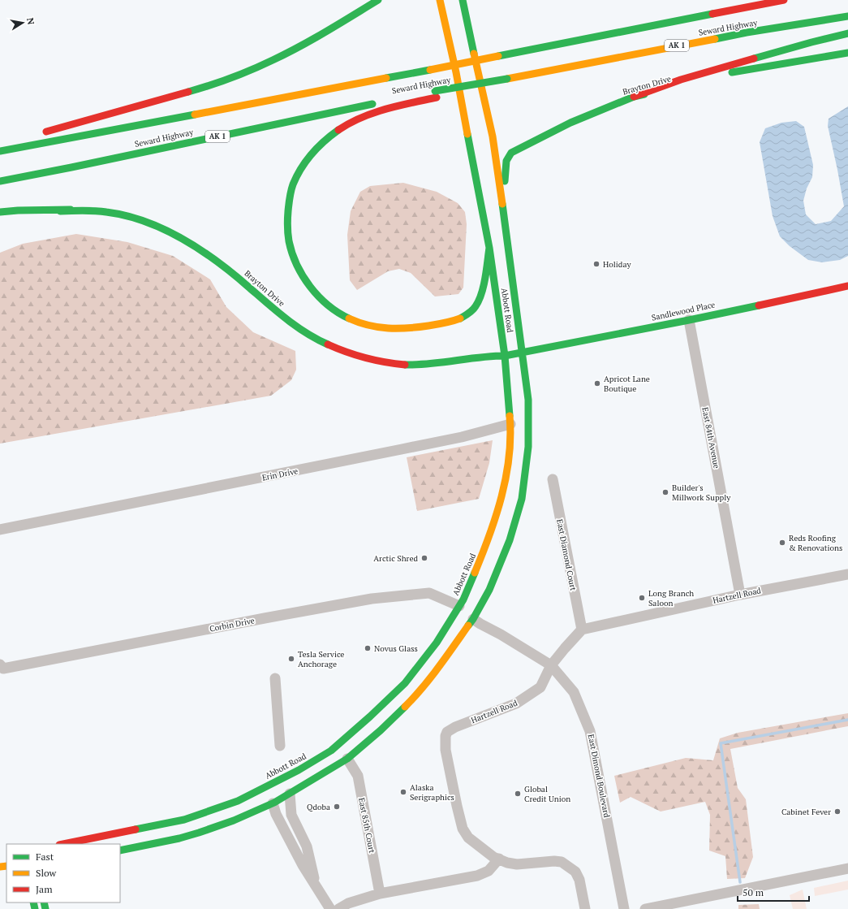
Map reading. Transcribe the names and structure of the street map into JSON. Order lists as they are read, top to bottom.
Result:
{
  "streets": {
    "main road": [
      "Seward Highway",
      "AK 1",
      "Brayton Drive",
      "Abbott Road",
      "Sandlewood Place"
    ],
    "street": [
      "East 84th Avenue",
      "Erin Drive",
      "East Diamond Court",
      "Hartzell Road",
      "Corbin Drive",
      "East Dimond Boulevard",
      "East 85th Court"
    ]
  },
  "crossings": [
    ["Brayton Drive", "Abbott Road"],
    ["Brayton Drive", "Sandlewood Place"],
    ["Abbott Road", "Sandlewood Place"],
    ["Abbott Road", "Erin Drive"],
    ["Abbott Road", "Corbin Drive"],
    ["Abbott Road", "East Dimond Boulevard"],
    ["Abbott Road", "East 85th Court"],
    ["Sandlewood Place", "East 84th Avenue"],
    ["East 84th Avenue", "Hartzell Road"],
    ["East Diamond Court", "Hartzell Road"],
    ["Hartzell Road", "East Dimond Boulevard"],
    ["Corbin Drive", "East Dimond Boulevard"]
  ],
  "places": [
    "Holiday",
    "Apricot Lane Boutique",
    "Builder's Millwork Supply",
    "Reds Roofing & Renovations",
    "Arctic Shred",
    "Long Branch Saloon",
    "Novus Glass",
    "Tesla Service Anchorage",
    "Alaska Serigraphics",
    "Global Credit Union",
    "Qdoba",
    "Cabinet Fever"
  ],
  "legend": ["Fast", "Slow", "Jam"],
  "scale_bar": "50 m",
  "north": "right"
}
